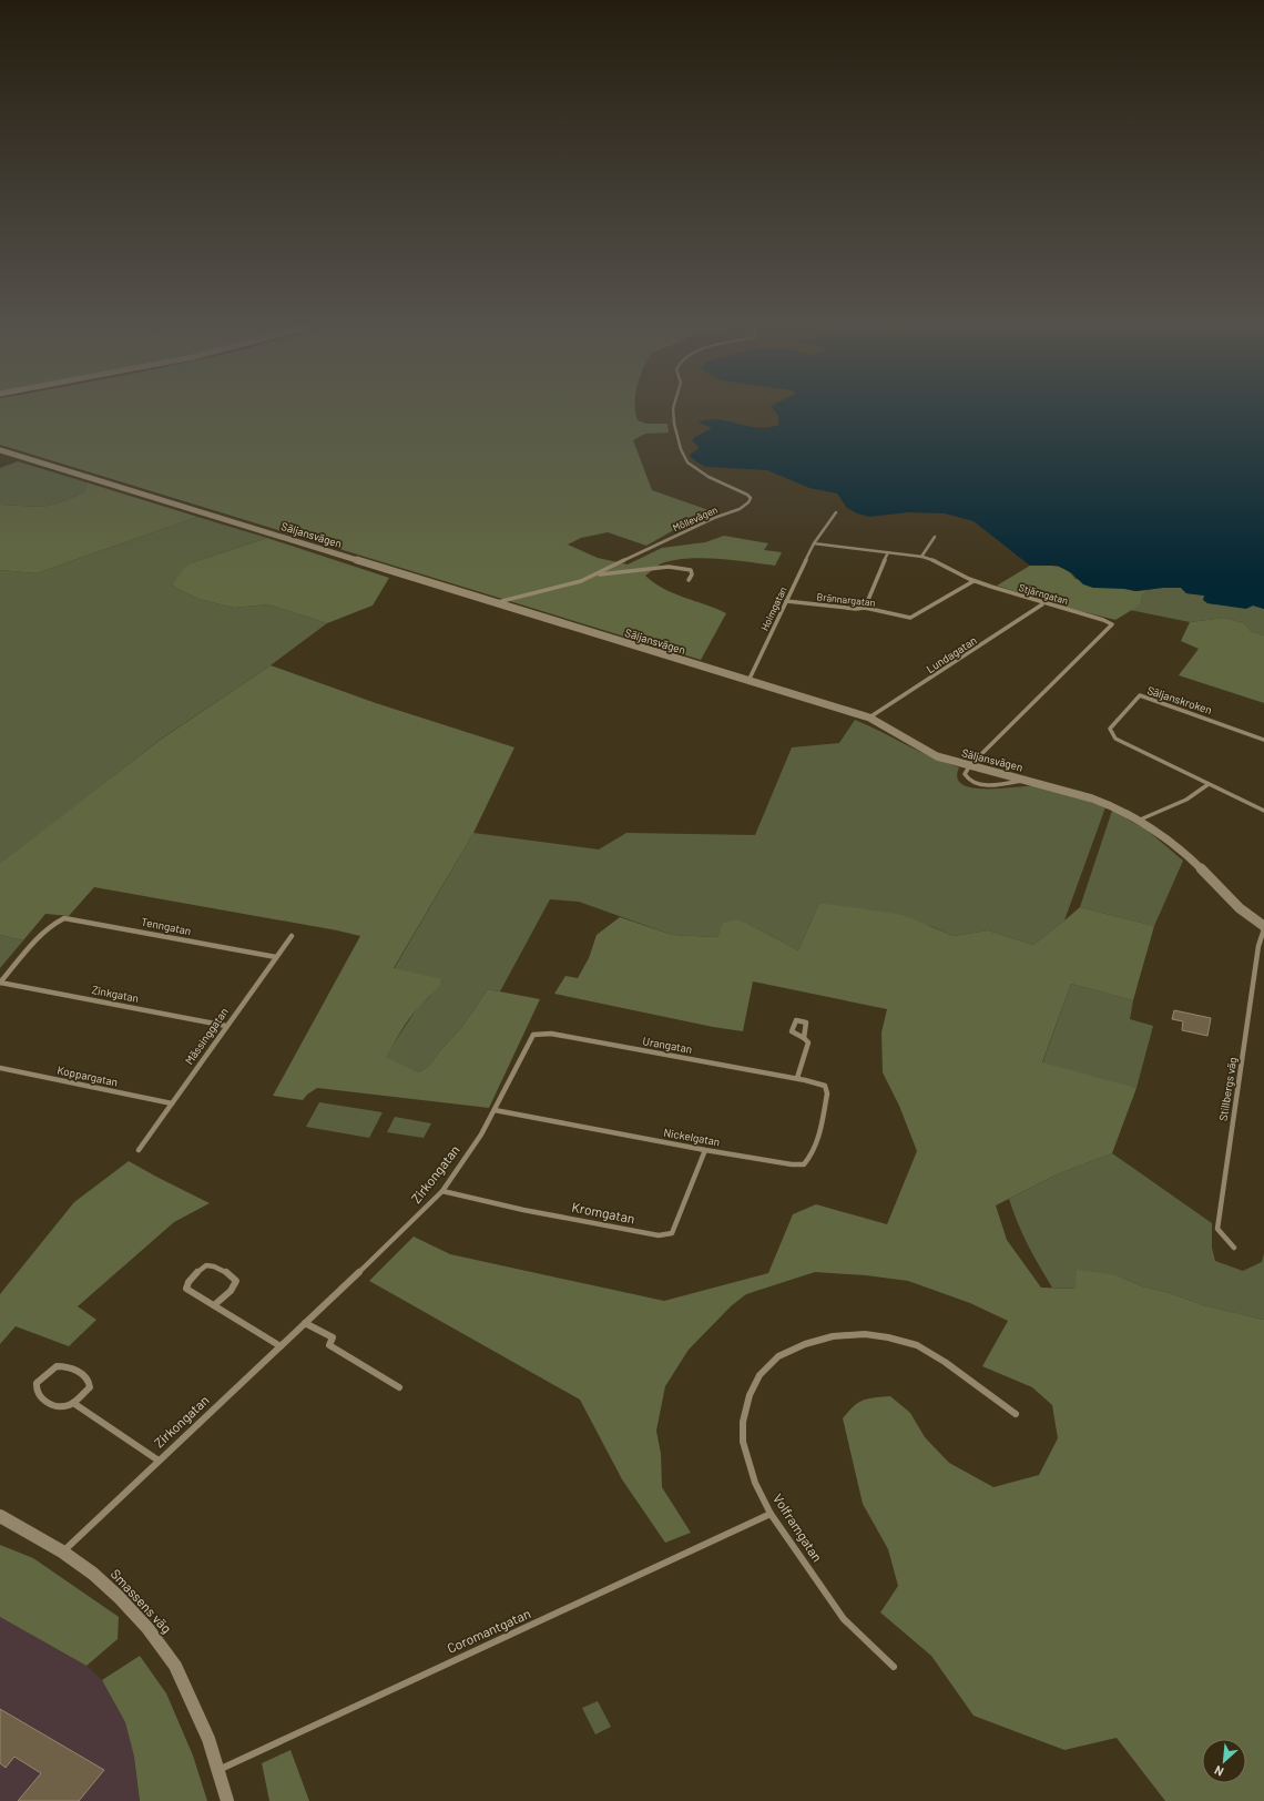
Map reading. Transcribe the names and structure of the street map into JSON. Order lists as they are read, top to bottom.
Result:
{
  "streets": {
    "street": [
      "Möllevägen",
      "Säljansvägen",
      "Stjärngatan",
      "Brännargatan",
      "Holmgatan",
      "Lundagatan",
      "Säljanskroken",
      "Tenngatan",
      "Zinkgatan",
      "Mässinggatan",
      "Urangatan",
      "Koppargatan",
      "Stillbergs väg",
      "Nickelgatan",
      "Zirkongatan",
      "Kromgatan",
      "Volframgatan",
      "Smassens väg",
      "Coromantgatan"
    ]
  },
  "crossings": [
    ["Möllevägen", "Säljansvägen"],
    ["Säljansvägen", "Stjärngatan"],
    ["Säljansvägen", "Holmgatan"],
    ["Säljansvägen", "Lundagatan"],
    ["Stjärngatan", "Brännargatan"],
    ["Stjärngatan", "Holmgatan"],
    ["Stjärngatan", "Lundagatan"],
    ["Brännargatan", "Holmgatan"],
    ["Tenngatan", "Zinkgatan"],
    ["Tenngatan", "Mässinggatan"],
    ["Zinkgatan", "Mässinggatan"],
    ["Mässinggatan", "Koppargatan"],
    ["Urangatan", "Nickelgatan"],
    ["Urangatan", "Zirkongatan"],
    ["Nickelgatan", "Zirkongatan"],
    ["Nickelgatan", "Kromgatan"],
    ["Zirkongatan", "Kromgatan"],
    ["Zirkongatan", "Smassens väg"],
    ["Volframgatan", "Coromantgatan"],
    ["Smassens väg", "Coromantgatan"]
  ],
  "north": "bottom left"
}
